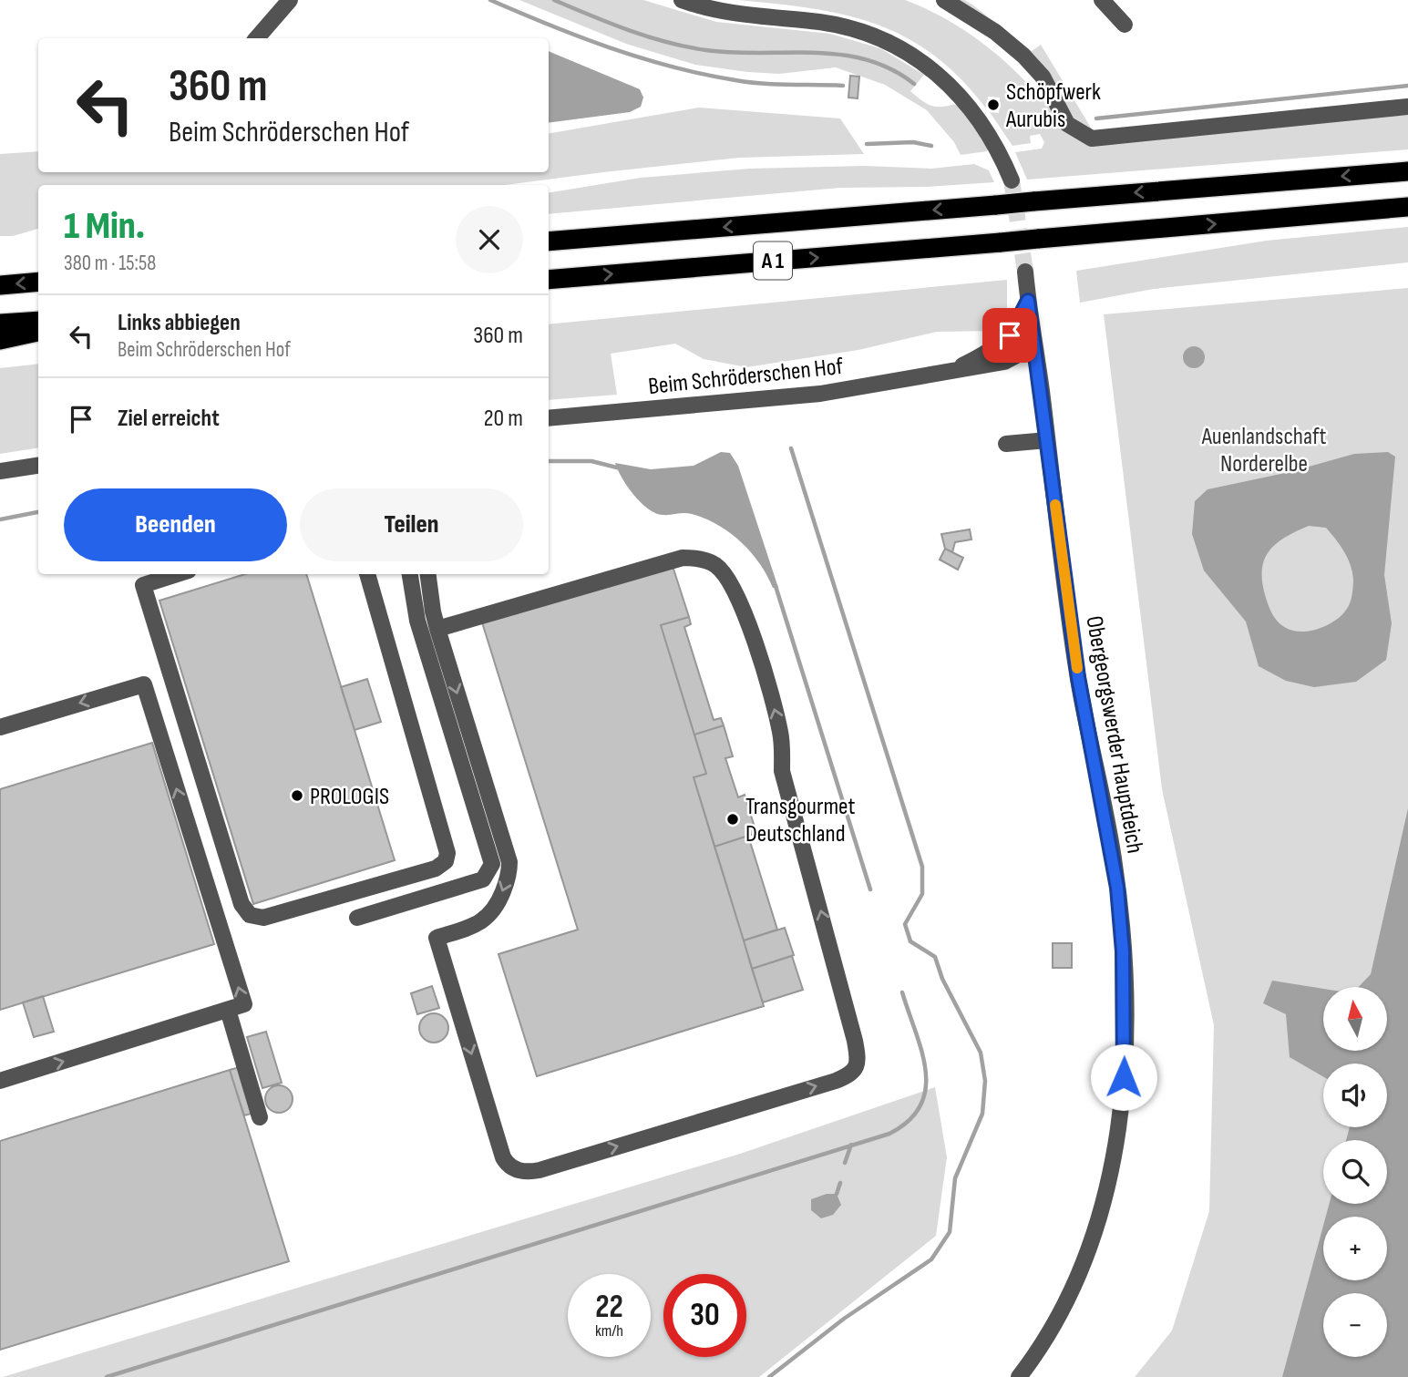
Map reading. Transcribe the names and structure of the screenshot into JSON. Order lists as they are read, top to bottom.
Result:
{
  "streets": {
    "highway": ["A 1"],
    "street": ["Beim Schröderschen Hof", "Obergeorgswerder Hauptdeich"]
  },
  "crossings": [
    ["Beim Schröderschen Hof", "Obergeorgswerder Hauptdeich"]
  ],
  "parks": ["Auenlandschaft Norderelbe"],
  "places": ["Schöpfwerk Aurubis", "PROLOGIS", "Transgourmet Deutschland"],
  "north": "top",
  "page": {
    "turn": ["360 m", "Beim Schröderschen Hof"],
    "heading": ["1 Min.", "380 m · 15:58"],
    "list": [
      {
        "name": "Links abbiegen",
        "note": "Beim Schröderschen Hof",
        "value": "360 m"
      },
      {
        "name": "Ziel erreicht",
        "value": "20 m"
      }
    ],
    "buttons": ["Beenden", "Teilen"],
    "map_buttons": ["+", "−"],
    "speed": "22 km/h",
    "limit": "30"
  }
}
